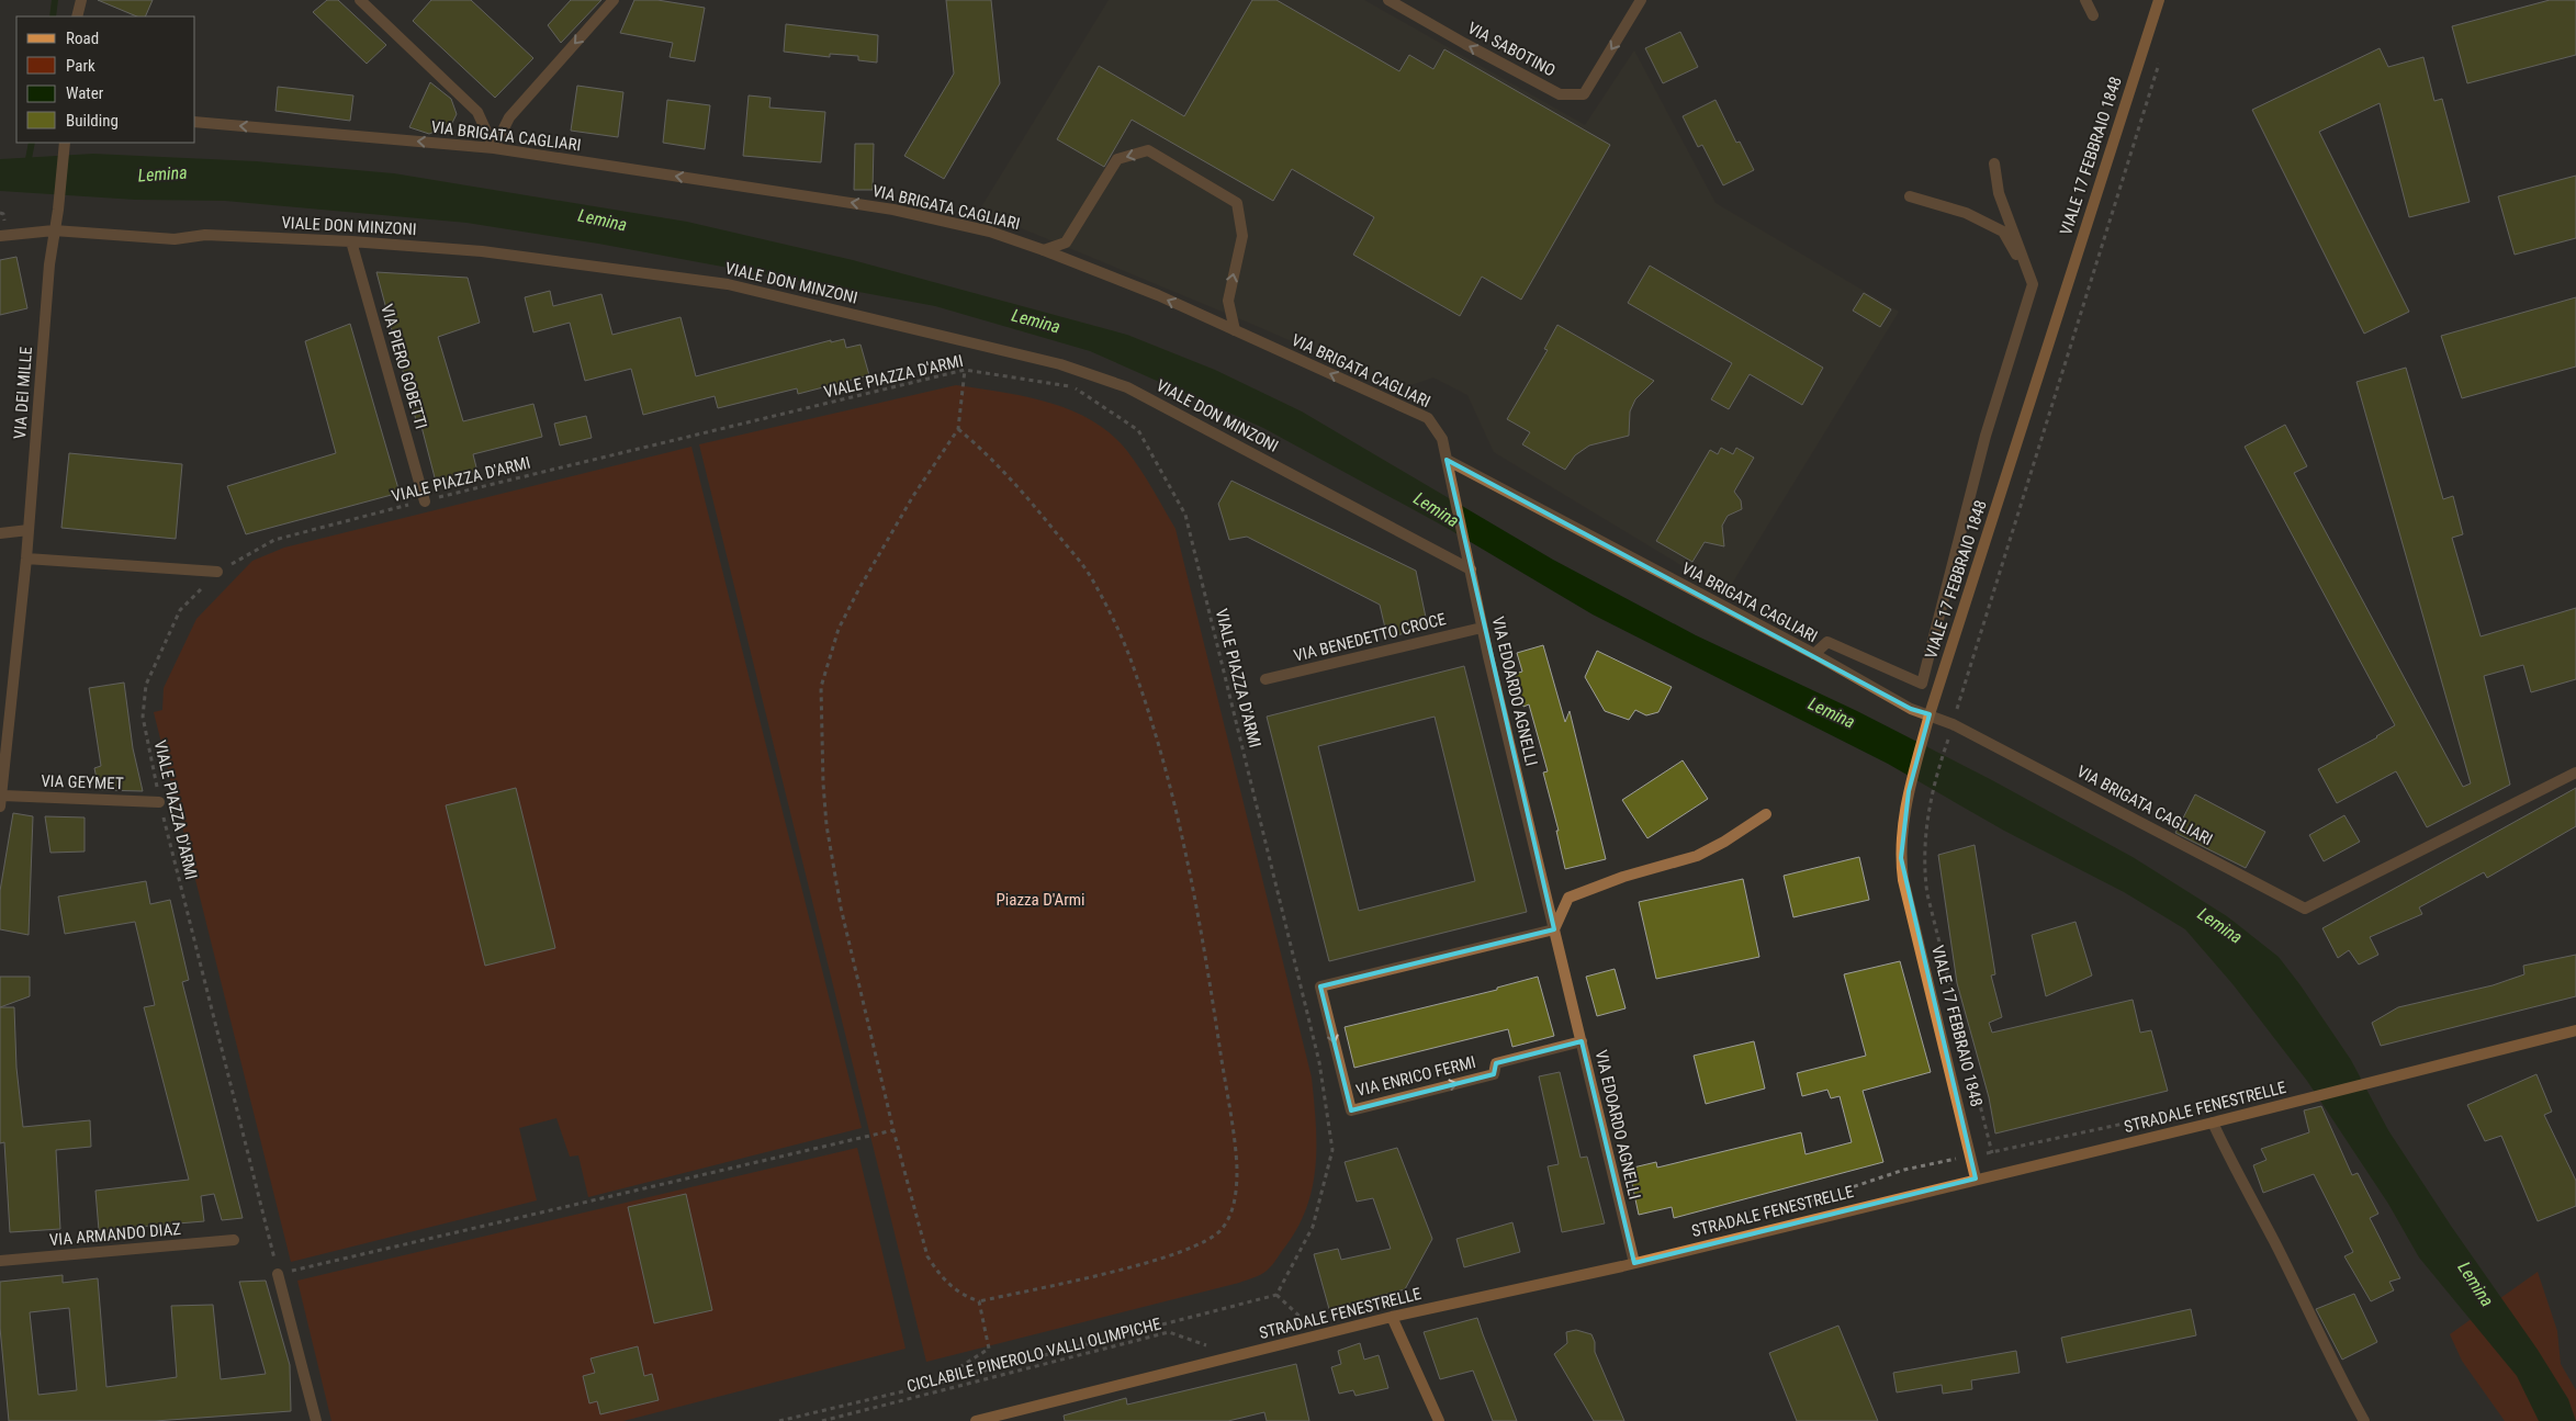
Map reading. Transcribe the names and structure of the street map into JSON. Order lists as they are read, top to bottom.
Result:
{
  "streets": {
    "main road": ["VIALE 17 FEBBRAIO 1848", "STRADALE FENESTRELLE"],
    "street": [
      "VIA SABOTINO",
      "VIA BRIGATA CAGLIARI",
      "VIALE DON MINZONI",
      "VIA PIERO GOBETTI",
      "VIA DEI MILLE",
      "VIA BENEDETTO CROCE",
      "VIA EDOARDO AGNELLI",
      "VIA GEYMET",
      "VIA ENRICO FERMI",
      "VIA ARMANDO DIAZ"
    ],
    "path": ["VIALE PIAZZA D'ARMI", "CICLABILE PINEROLO VALLI OLIMPICHE"]
  },
  "crossings": [
    ["VIA BRIGATA CAGLIARI", "VIALE 17 FEBBRAIO 1848"],
    ["VIA BRIGATA CAGLIARI", "VIA EDOARDO AGNELLI"],
    ["VIALE 17 FEBBRAIO 1848", "STRADALE FENESTRELLE"],
    ["VIALE DON MINZONI", "VIA PIERO GOBETTI"],
    ["VIALE DON MINZONI", "VIA DEI MILLE"],
    ["VIALE DON MINZONI", "VIA EDOARDO AGNELLI"],
    ["VIA PIERO GOBETTI", "VIALE PIAZZA D'ARMI"],
    ["VIALE PIAZZA D'ARMI", "VIA GEYMET"],
    ["VIA DEI MILLE", "VIA GEYMET"],
    ["VIA BENEDETTO CROCE", "VIA EDOARDO AGNELLI"],
    ["VIA EDOARDO AGNELLI", "VIA ENRICO FERMI"],
    ["VIA EDOARDO AGNELLI", "STRADALE FENESTRELLE"]
  ],
  "one_way": ["VIA BRIGATA CAGLIARI"],
  "water": ["Lemina"],
  "parks": ["Piazza D'Armi"],
  "legend": [
    "Road",
    "Park",
    "Water",
    "Building"
  ]
}
